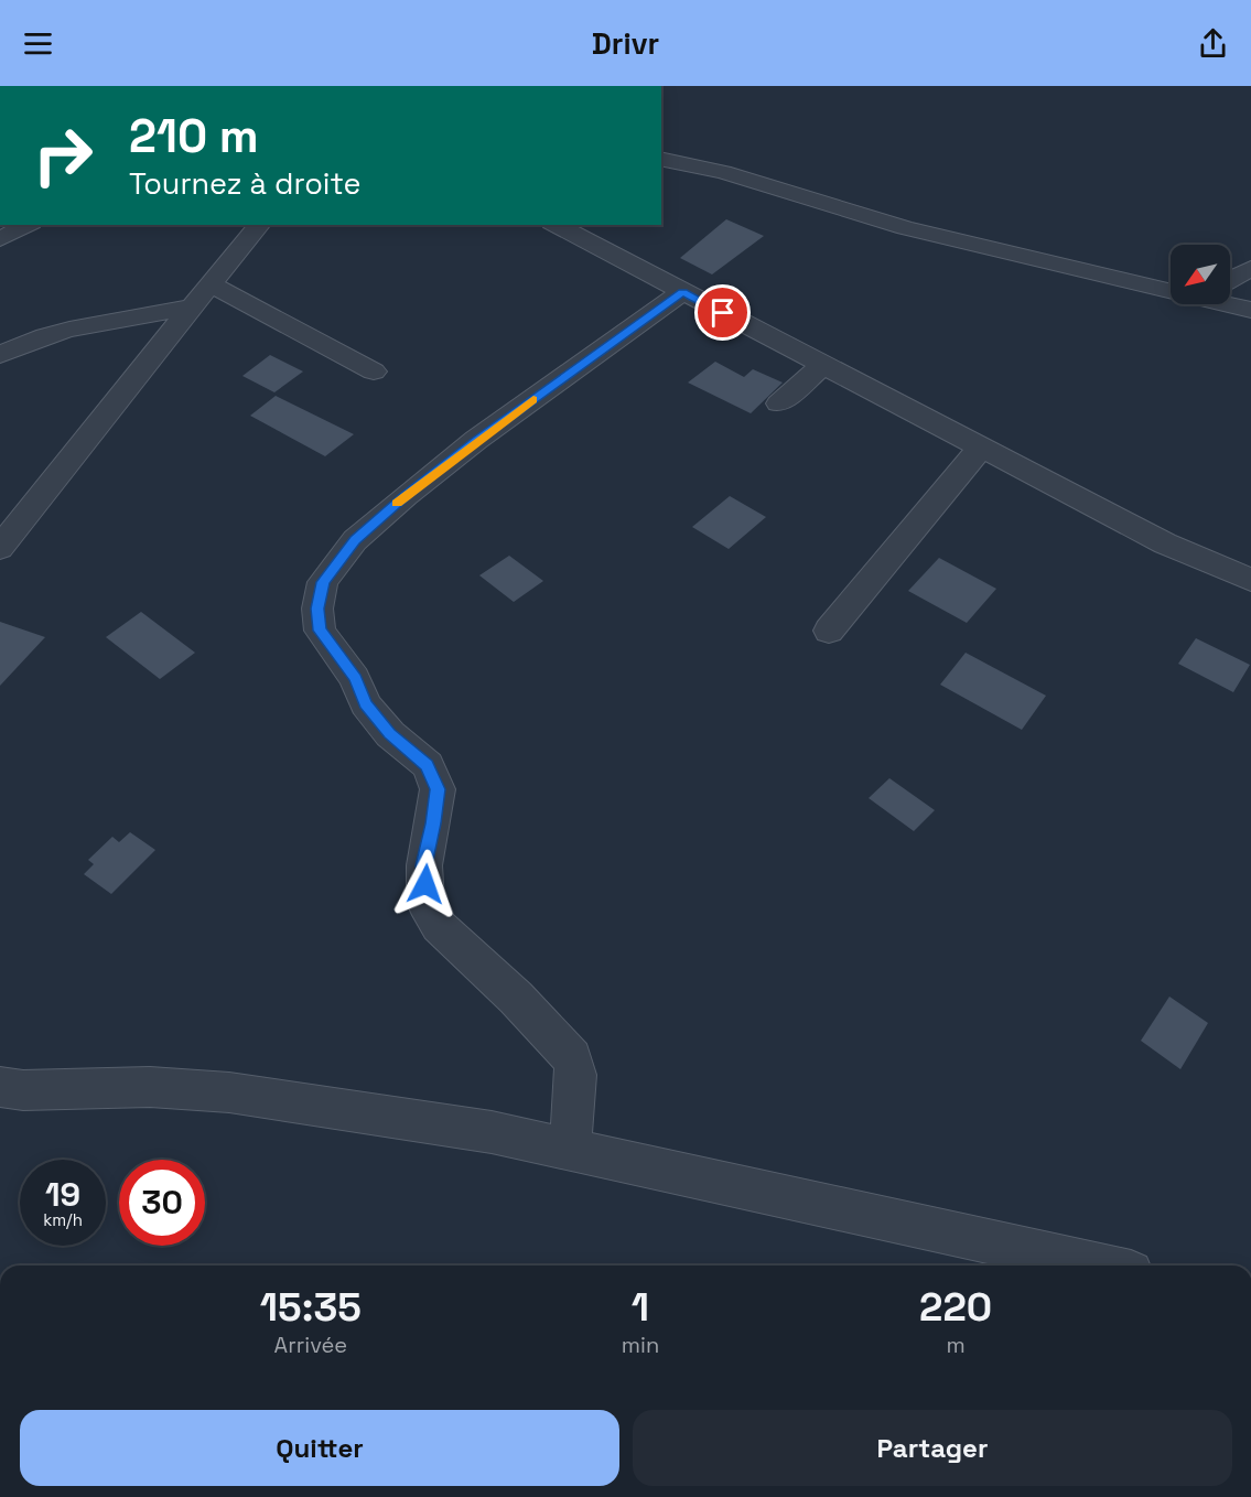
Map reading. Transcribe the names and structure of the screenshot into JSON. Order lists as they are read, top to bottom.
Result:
{
  "north": "bottom left",
  "page": {
    "header": "Drivr",
    "turn": ["210 m", "Tournez à droite"],
    "speed": "19 km/h",
    "limit": "30",
    "eta": [
      "15:35",
      "Arrivée",
      "1",
      "min",
      "220",
      "m"
    ],
    "buttons": ["Quitter", "Partager"]
  }
}
